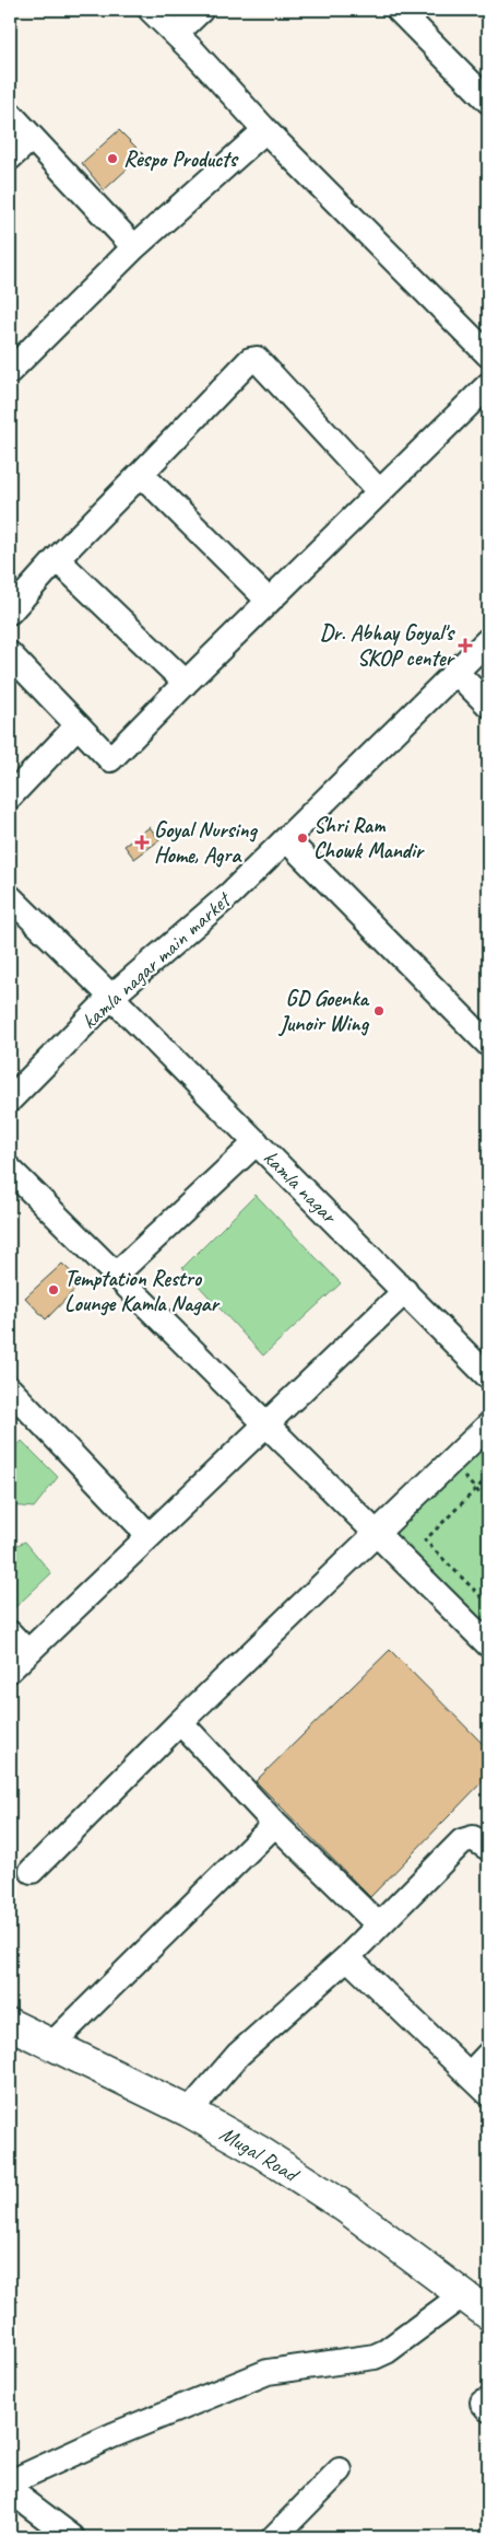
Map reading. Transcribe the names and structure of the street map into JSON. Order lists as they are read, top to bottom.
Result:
{
  "streets": {
    "street": ["kamla nagar main market", "kamla nagar", "Mugal Road"]
  },
  "crossings": [
    ["kamla nagar main market", "kamla nagar"]
  ],
  "places": {
    "other": [
      "Respo Products",
      "Shri Ram Chowk Mandir",
      "GD Goenka Junoir Wing",
      "Temptation Restro Lounge Kamla Nagar"
    ],
    "health": ["Dr. Abhay Goyal's SKOP center", "Goyal Nursing Home, Agra"]
  }
}
